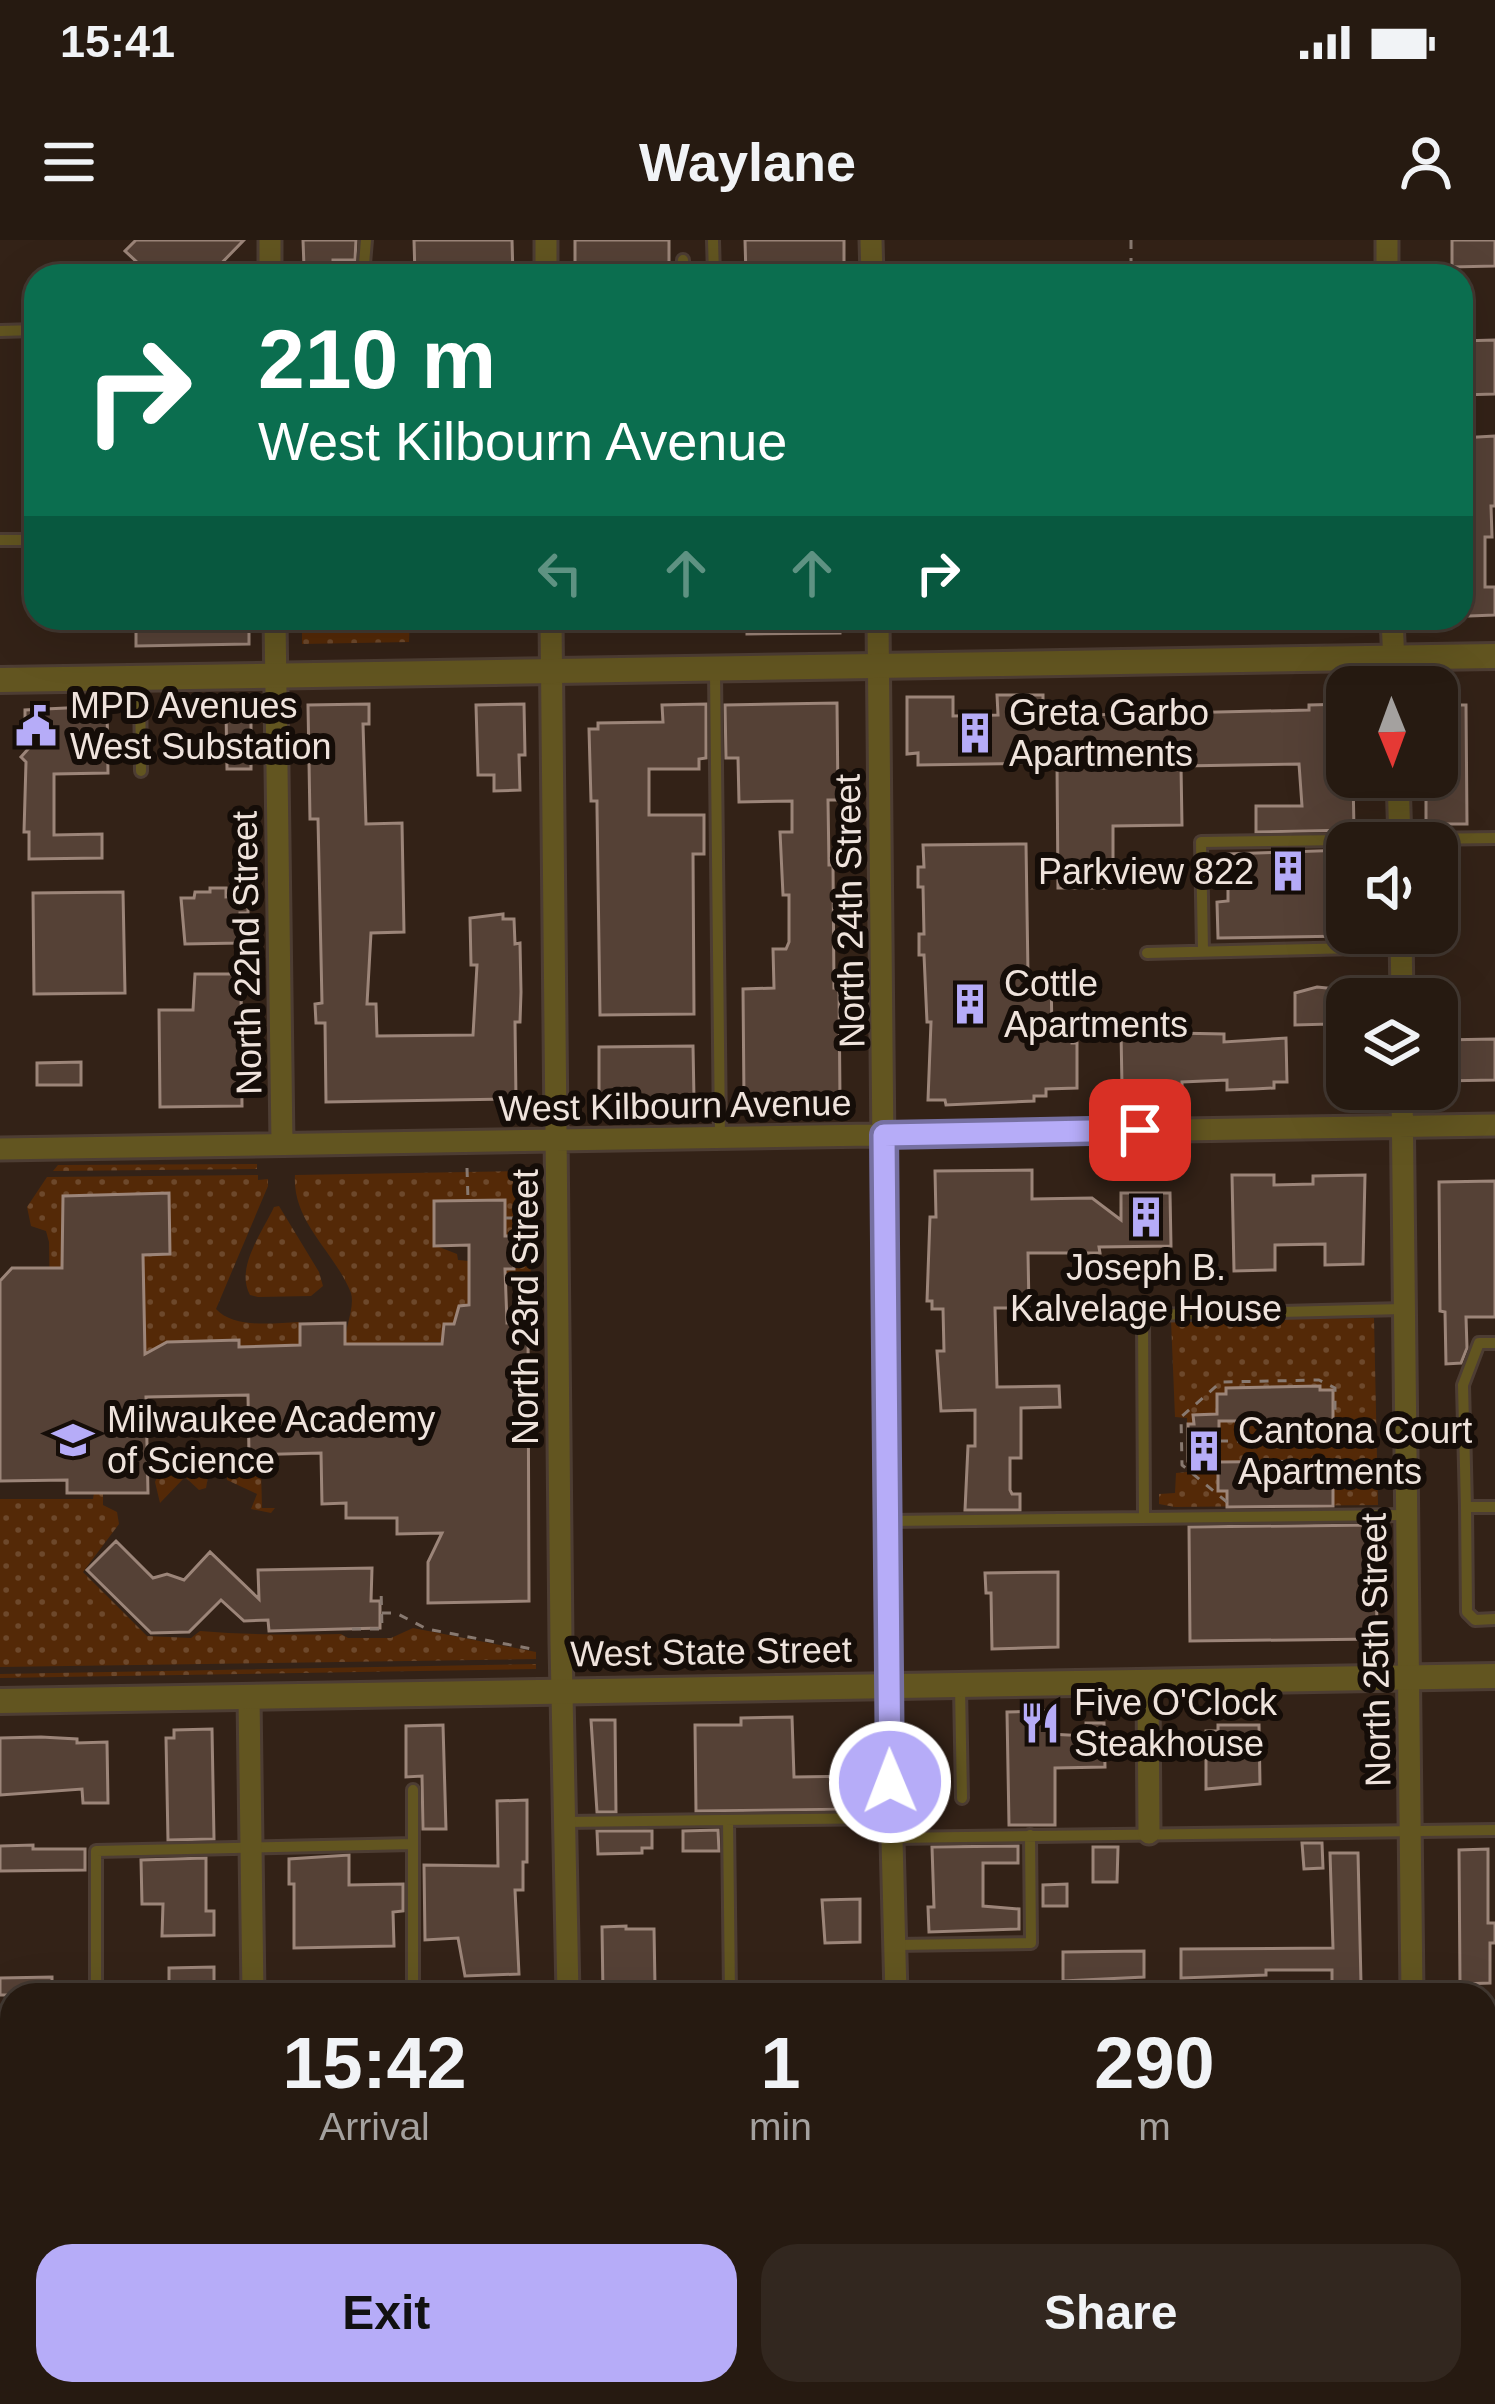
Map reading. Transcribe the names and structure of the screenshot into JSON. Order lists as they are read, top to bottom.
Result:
{
  "streets": {
    "street": [
      "North 24th Street",
      "North 22nd Street",
      "West Kilbourn Avenue",
      "North 23rd Street",
      "North 25th Street",
      "West State Street"
    ]
  },
  "crossings": [
    ["North 24th Street", "West Kilbourn Avenue"],
    ["North 24th Street", "West State Street"],
    ["North 22nd Street", "West Kilbourn Avenue"],
    ["West Kilbourn Avenue", "North 23rd Street"],
    ["West Kilbourn Avenue", "North 25th Street"],
    ["North 23rd Street", "West State Street"],
    ["North 25th Street", "West State Street"]
  ],
  "places": {
    "public building": ["MPD Avenues West Substation"],
    "building": [
      "Greta Garbo Apartments",
      "Parkview 822",
      "Cottle Apartments",
      "Joseph B. Kalvelage House",
      "Cantona Court Apartments"
    ],
    "school or university": ["Milwaukee Academy of Science"],
    "restaurant": ["Five O'Clock Steakhouse"]
  },
  "north": "bottom",
  "page": {
    "status": "15:41",
    "header": "Waylane",
    "turn": ["210 m", "West Kilbourn Avenue"],
    "eta": [
      "15:42",
      "Arrival",
      "1",
      "min",
      "290",
      "m"
    ],
    "buttons": ["Exit", "Share"]
  }
}
